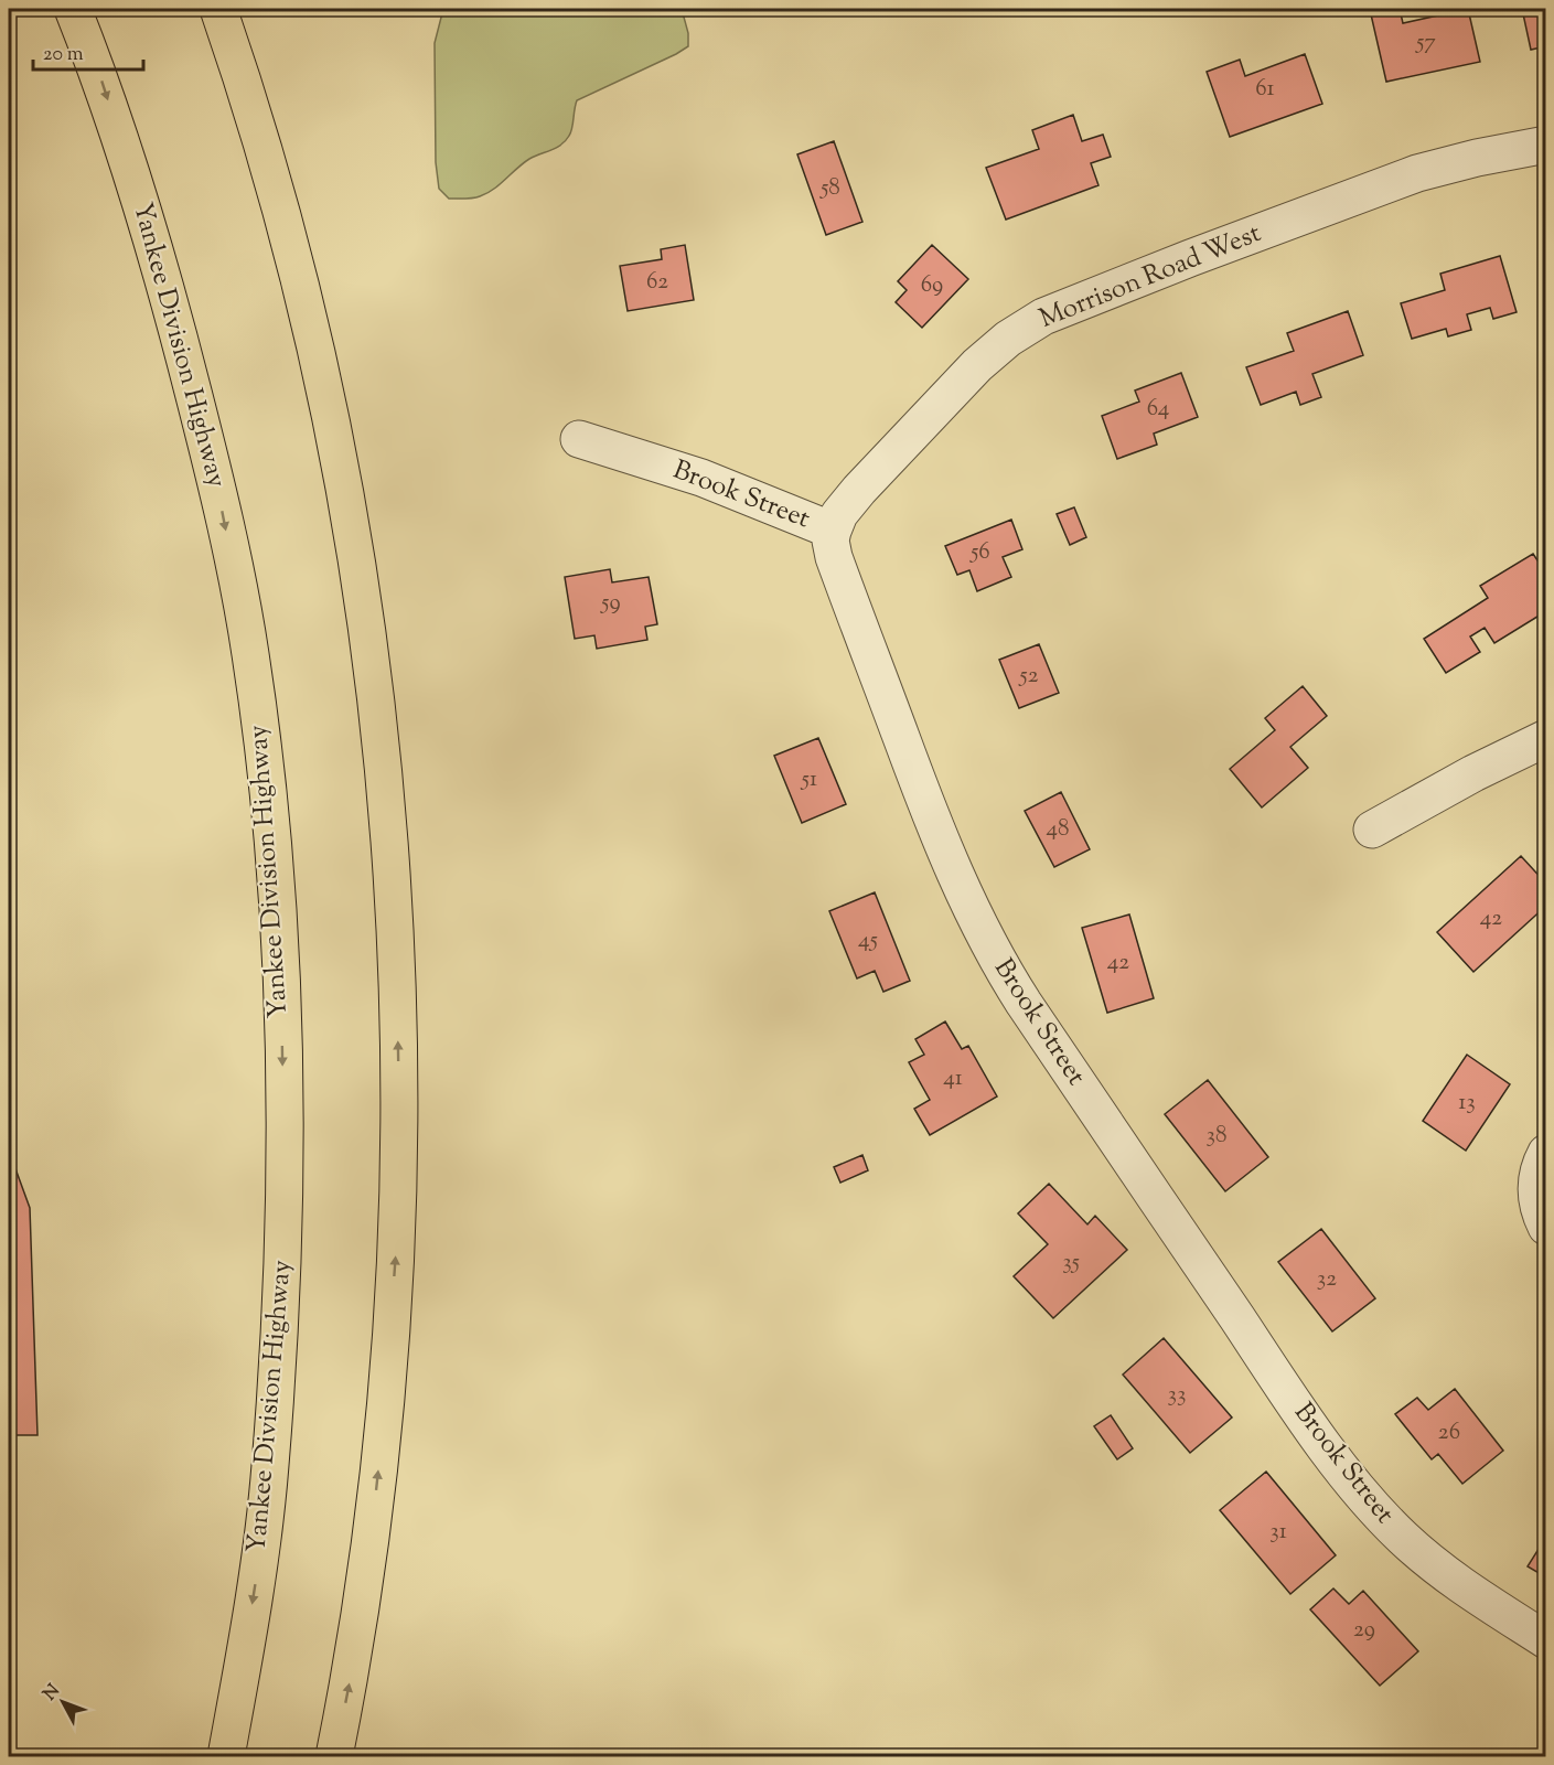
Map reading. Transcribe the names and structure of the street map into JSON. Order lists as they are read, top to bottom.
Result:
{
  "streets": {
    "highway": ["Yankee Division Highway"],
    "street": ["Morrison Road West", "Brook Street"]
  },
  "crossings": [
    ["Morrison Road West", "Brook Street"]
  ],
  "house_numbers": [
    "57",
    "61",
    "58",
    "62",
    "69",
    "64",
    "56",
    "59",
    "52",
    "51",
    "48",
    "42",
    "45",
    "42",
    "41",
    "13",
    "38",
    "35",
    "32",
    "33",
    "26",
    "31",
    "29"
  ],
  "scale_bar": "20 m",
  "north": "top left"
}
